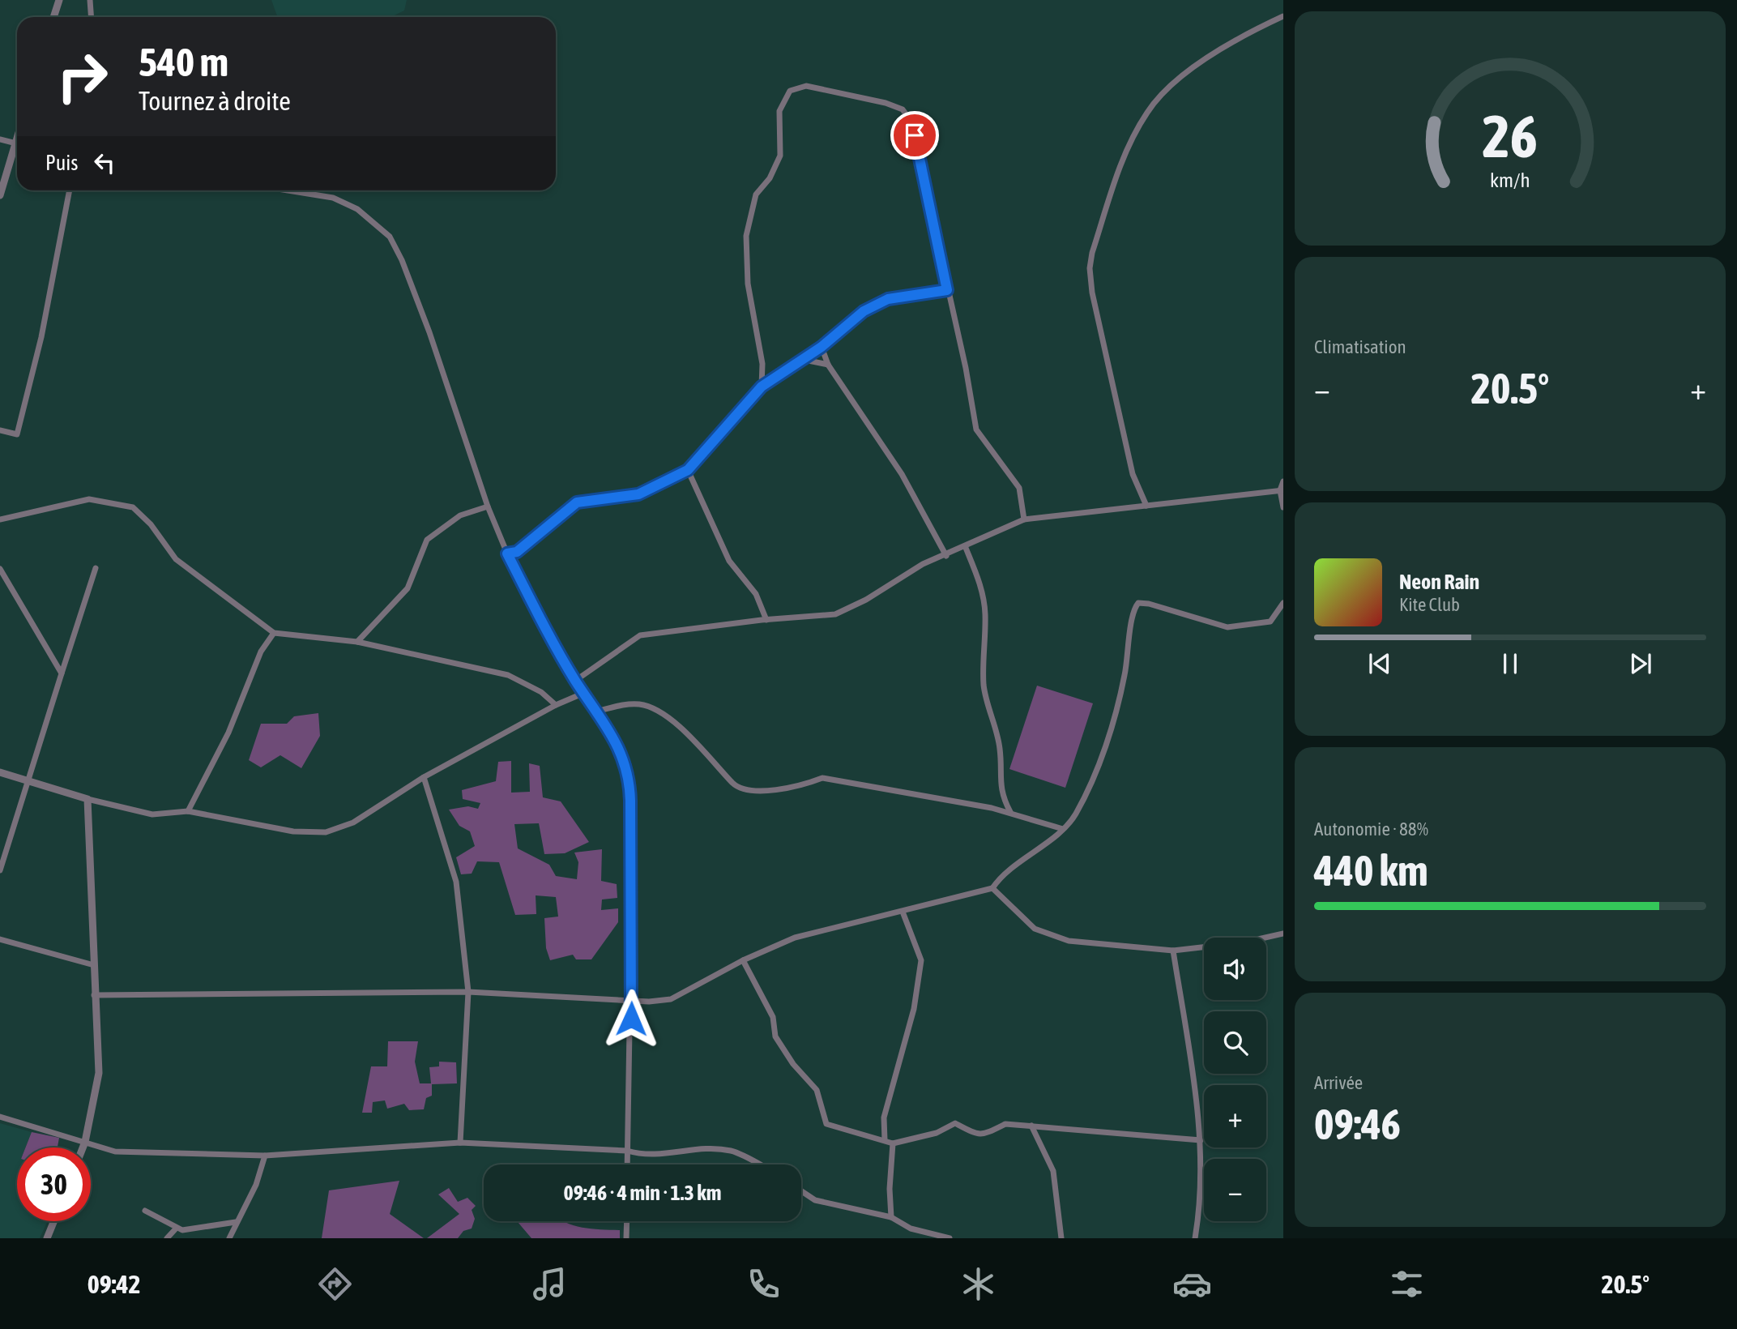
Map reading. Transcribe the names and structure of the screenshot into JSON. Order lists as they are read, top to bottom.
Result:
{
  "page": {
    "turn": ["540 m", "Tournez à droite"],
    "then": "Puis",
    "tile": [
      "Climatisation",
      ["Autonomie · 88%", "440 km"],
      ["Arrivée", "09:46"]
    ],
    "heat": ["−", "20.5°", "+"],
    "song": ["Neon Rain", "Kite Club"],
    "map_buttons": ["+", "−"],
    "limit": "30",
    "trip": "09:46 · 4 min · 1.3 km",
    "tabs": ["09:42", "20.5°"],
    "gauge": ["26", "km/h"]
  }
}
